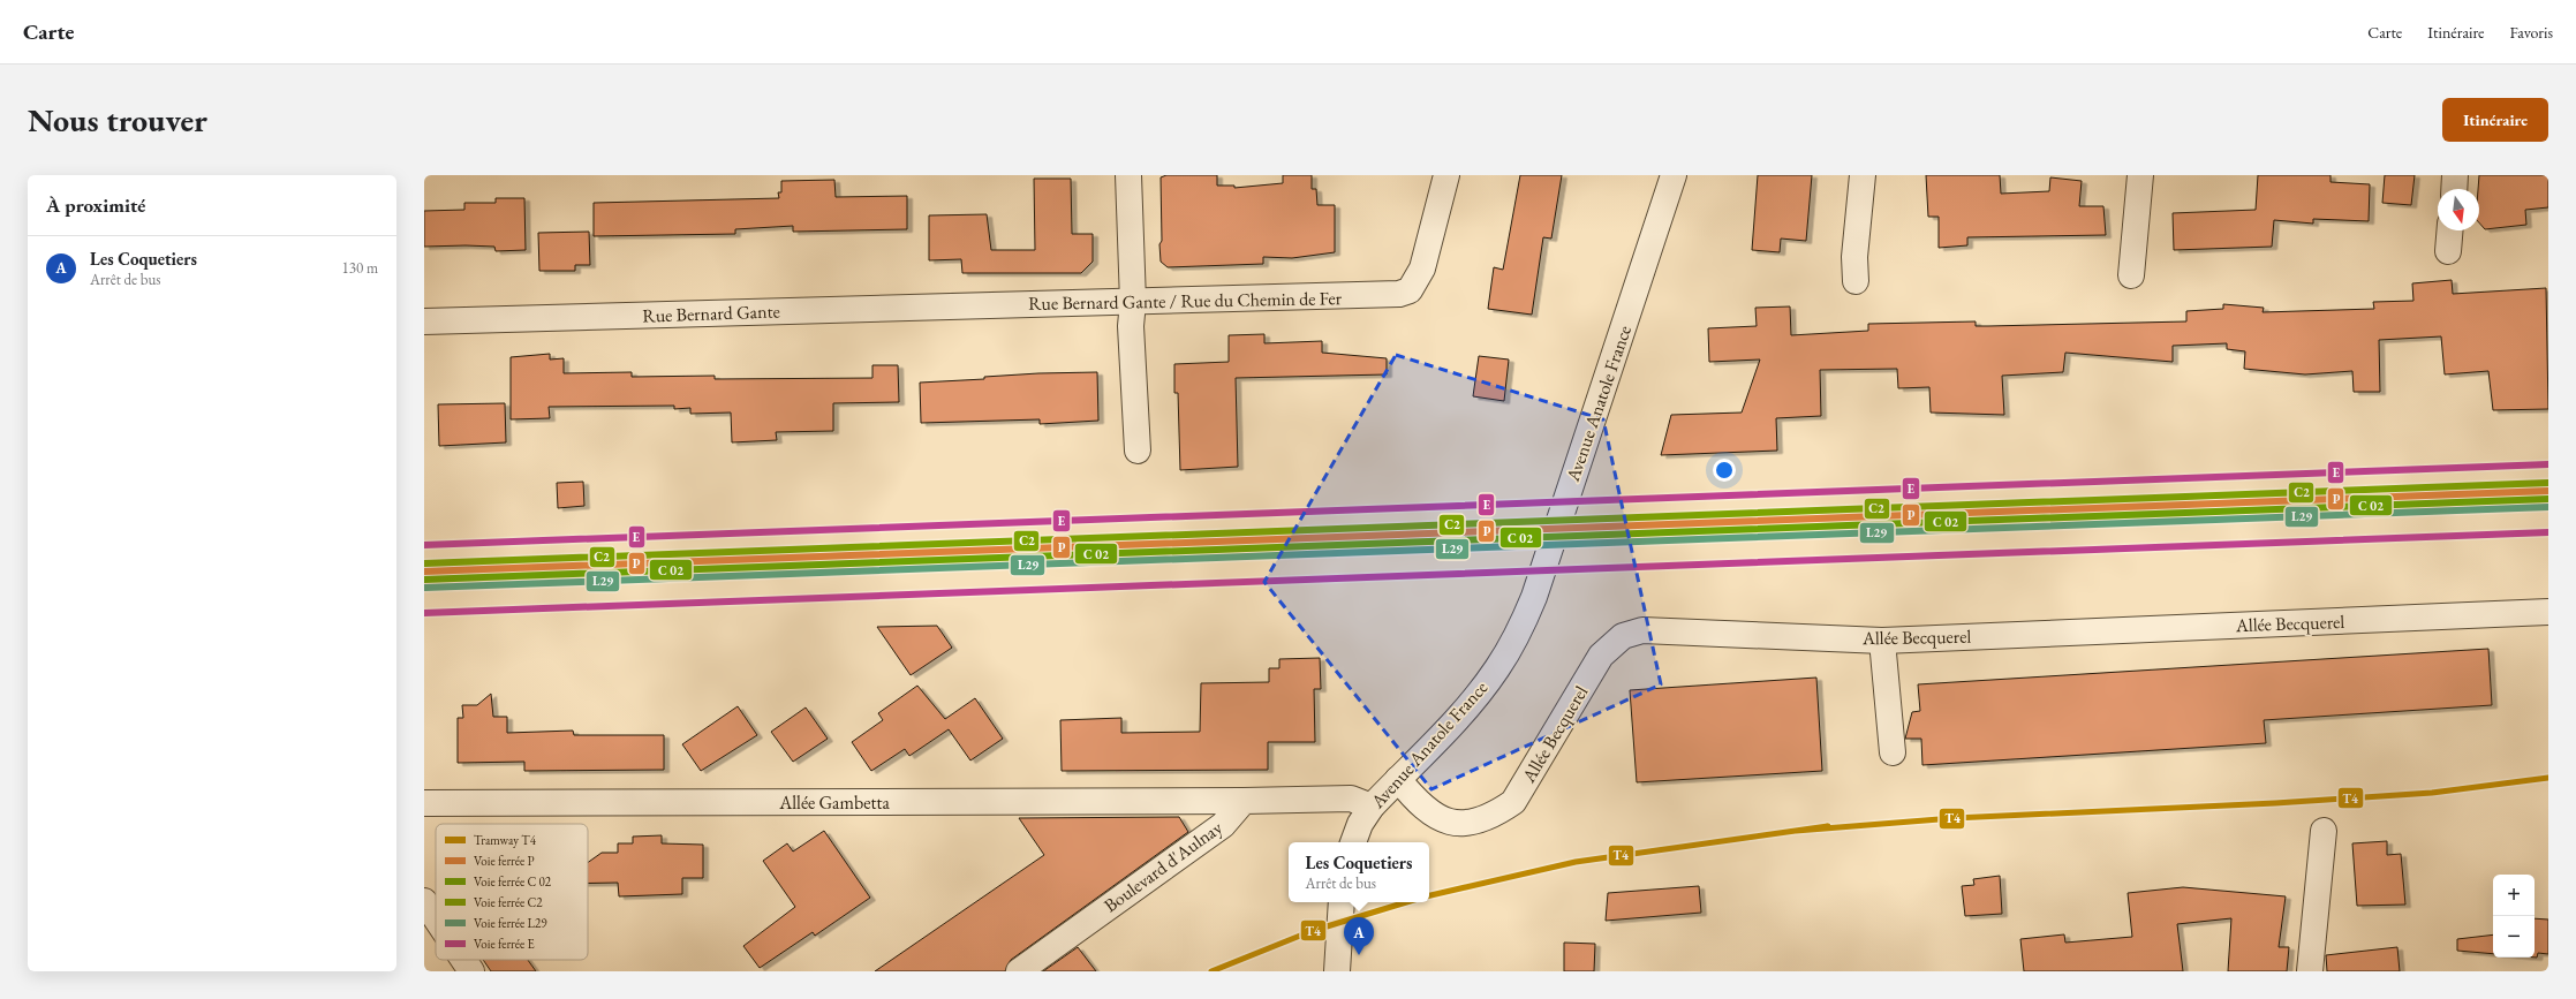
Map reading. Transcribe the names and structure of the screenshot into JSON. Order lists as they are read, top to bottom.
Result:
{
  "streets": {
    "street": [
      "Rue Bernard Gante / Rue du Chemin de Fer",
      "Rue Bernard Gante",
      "Avenue Anatole France",
      "Allée Becquerel",
      "Allée Gambetta",
      "Boulevard d'Aulnay"
    ]
  },
  "crossings": [
    ["Rue Bernard Gante / Rue du Chemin de Fer", "Rue Bernard Gante"],
    ["Avenue Anatole France", "Allée Becquerel"],
    ["Allée Gambetta", "Boulevard d'Aulnay"]
  ],
  "lines": [
    "rail line E",
    "rail line C2",
    "rail line P",
    "rail line L29",
    "tram line T4"
  ],
  "legend": [
    "Tramway T4",
    "Voie ferrée P",
    "Voie ferrée C 02",
    "Voie ferrée C2",
    "Voie ferrée L29",
    "Voie ferrée E"
  ],
  "north": "bottom",
  "page": {
    "header": "Carte",
    "nav": ["Carte", "Itinéraire", "Favoris"],
    "buttons": "Itinéraire",
    "title": "Nous trouver",
    "heading": "À proximité",
    "list": [
      {
        "mark": "A",
        "name": "Les Coquetiers",
        "note": "Arrêt de bus",
        "value": "130 m"
      }
    ],
    "popup": ["Les Coquetiers", "Arrêt de bus"],
    "map_buttons": ["+", "−"],
    "pins": "A"
  }
}
